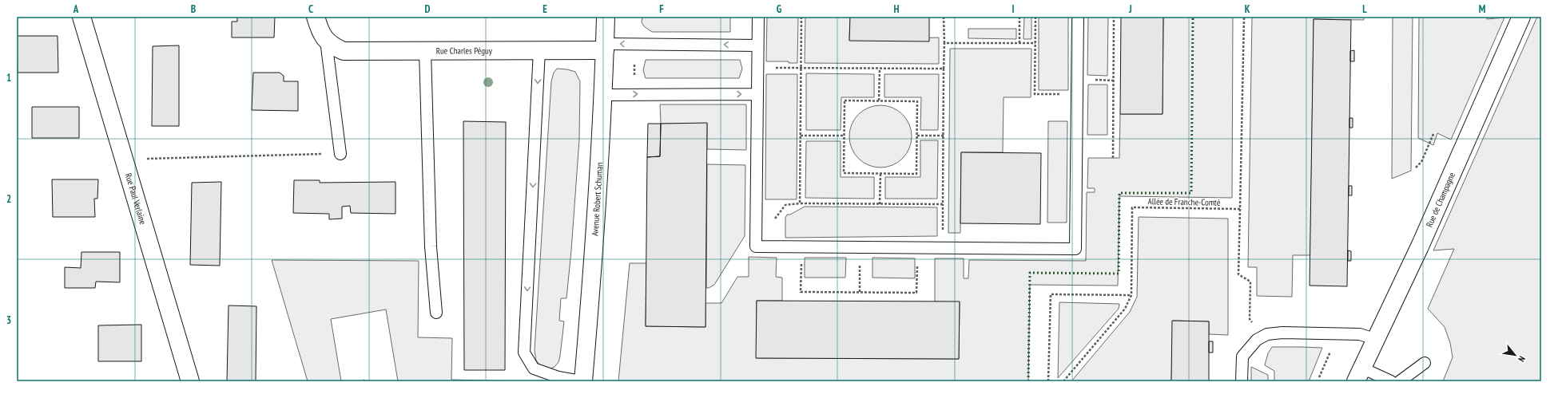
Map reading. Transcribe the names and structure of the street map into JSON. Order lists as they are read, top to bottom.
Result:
{
  "streets": {
    "street": [
      "Rue Charles Péguy",
      "Rue Paul Verlaine",
      "Avenue Robert Schuman",
      "Rue de Champagne"
    ],
    "path": ["Allée de Franche-Comté"]
  },
  "crossings": [
    ["Rue Charles Péguy", "Avenue Robert Schuman"]
  ],
  "north": "bottom right",
  "grid": {
    "columns": [
      "A",
      "B",
      "C",
      "D",
      "E",
      "F",
      "G",
      "H",
      "I",
      "J",
      "K",
      "L",
      "M"
    ],
    "rows": ["1", "2", "3"]
  }
}
